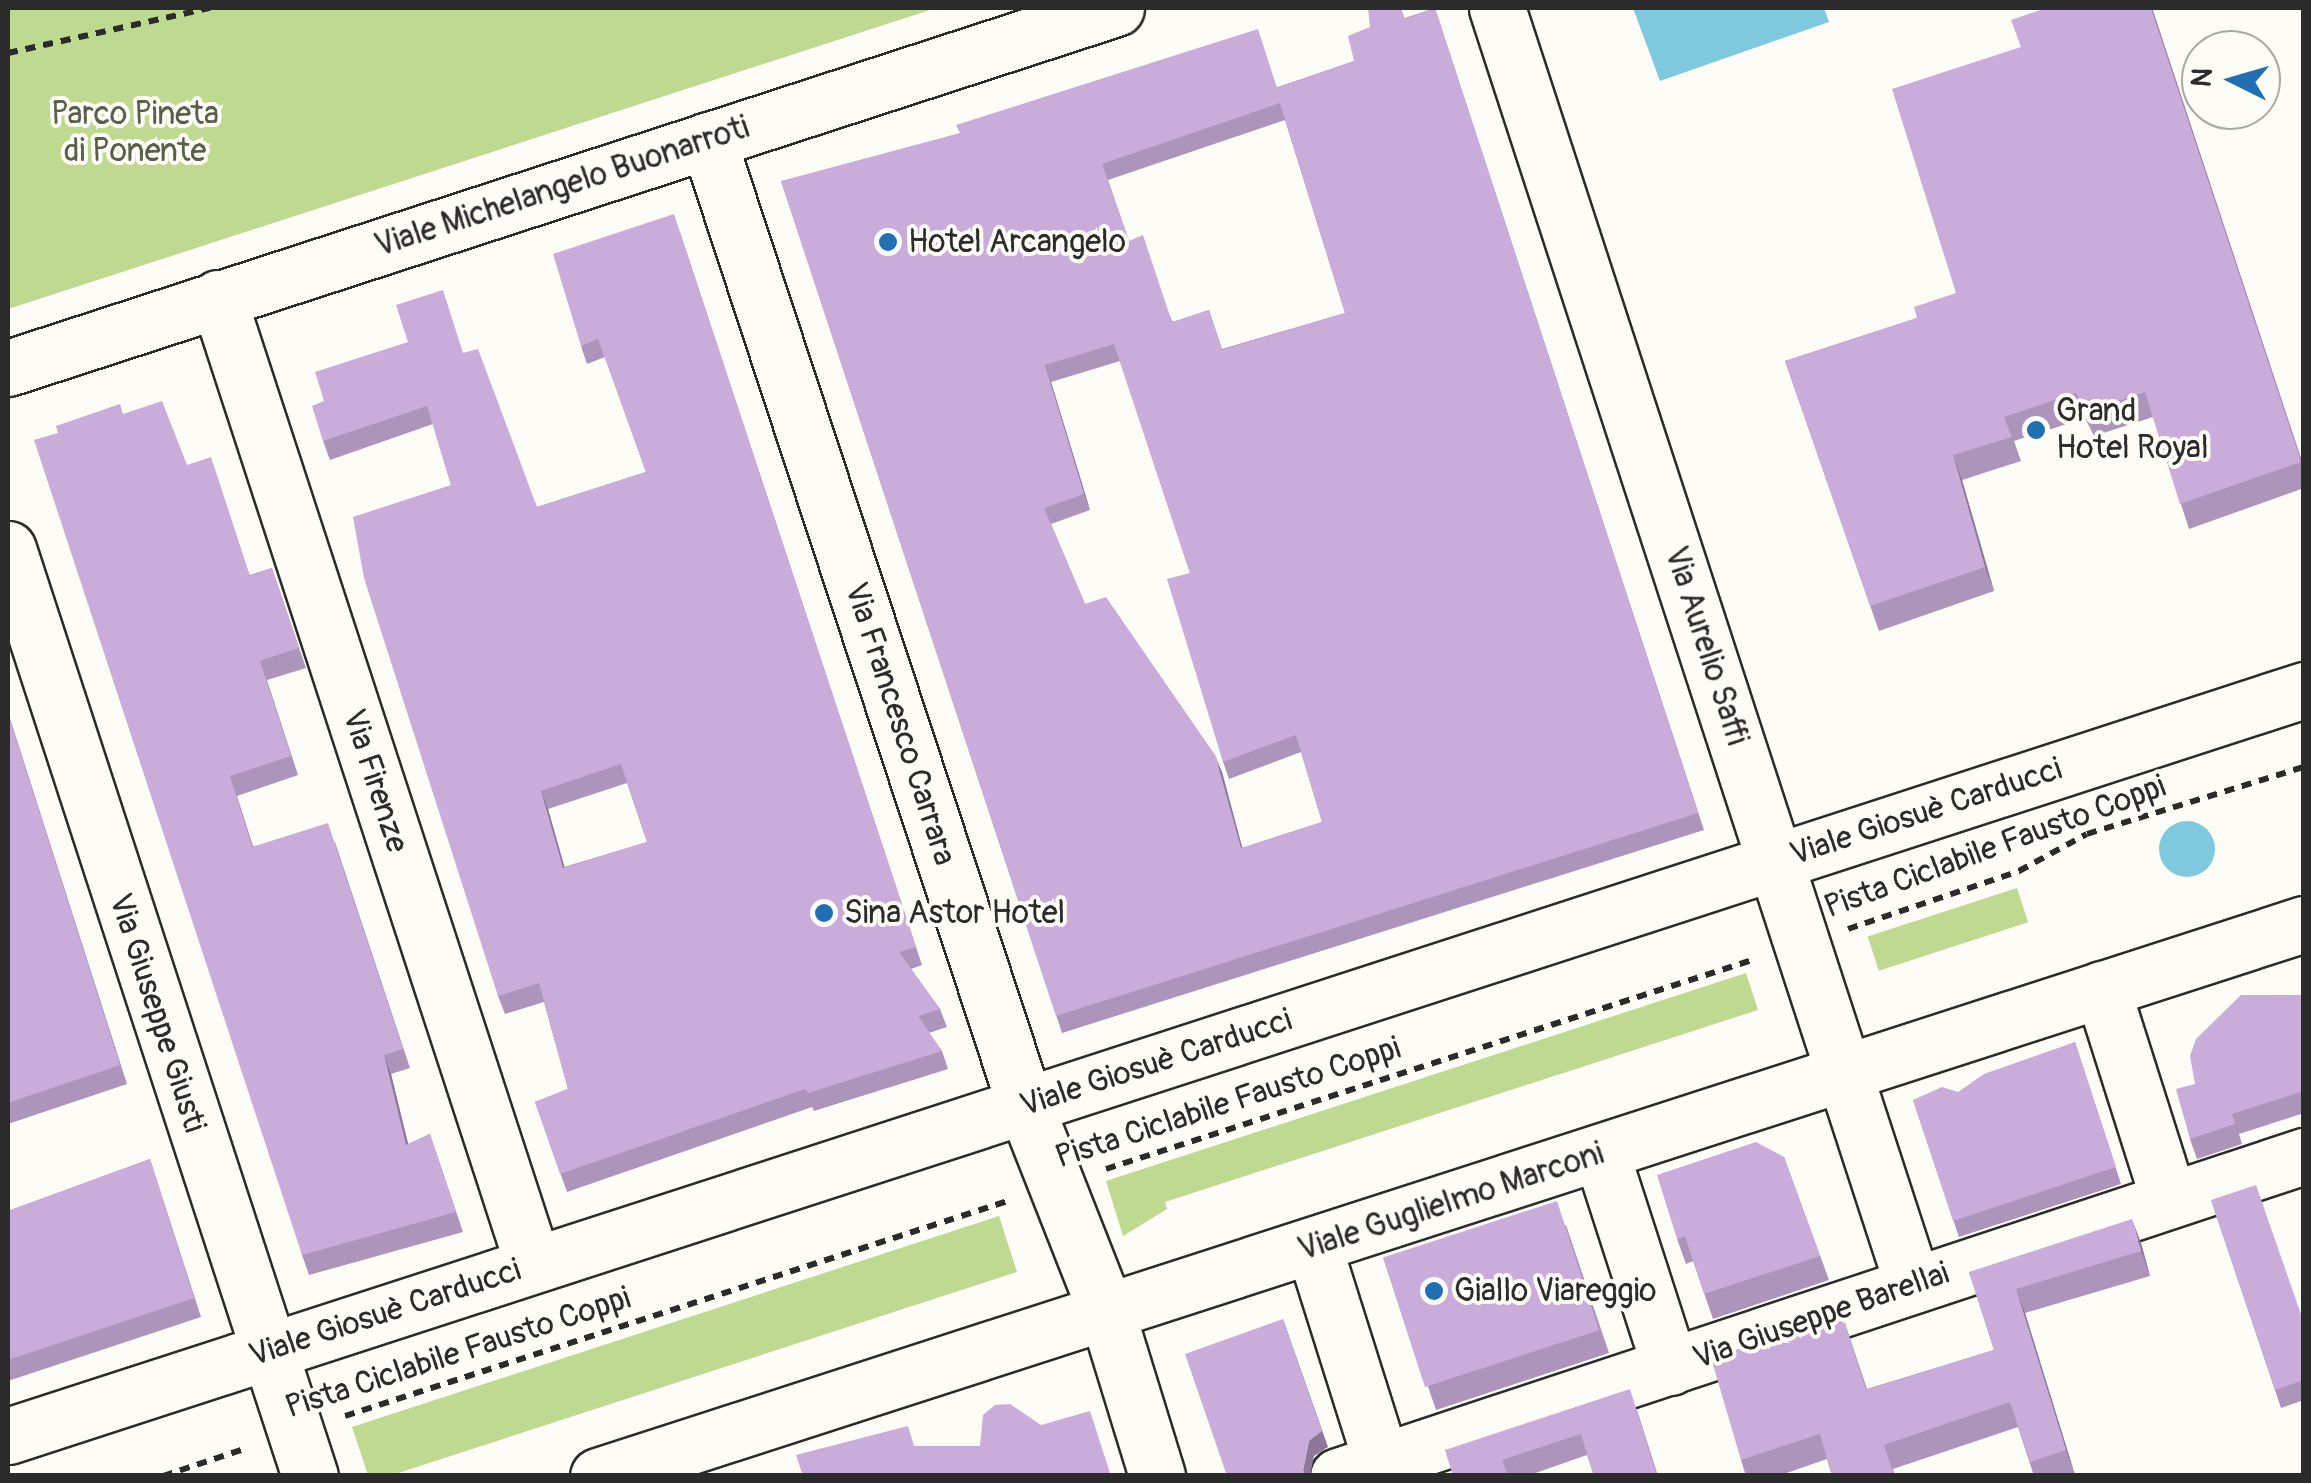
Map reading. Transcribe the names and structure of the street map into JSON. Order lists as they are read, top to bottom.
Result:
{
  "streets": {
    "street": [
      "Viale Michelangelo Buonarroti",
      "Via Aurelio Saffi",
      "Via Francesco Carrara",
      "Via Firenze",
      "Viale Giosuè Carducci",
      "Via Giuseppe Giusti",
      "Viale Guglielmo Marconi",
      "Via Giuseppe Barellai"
    ],
    "path": ["Pista Ciclabile Fausto Coppi"]
  },
  "crossings": [
    ["Viale Michelangelo Buonarroti", "Via Francesco Carrara"],
    ["Viale Michelangelo Buonarroti", "Via Firenze"],
    ["Via Aurelio Saffi", "Viale Giosuè Carducci"],
    ["Via Aurelio Saffi", "Pista Ciclabile Fausto Coppi"],
    ["Via Aurelio Saffi", "Viale Guglielmo Marconi"],
    ["Via Aurelio Saffi", "Via Giuseppe Barellai"],
    ["Via Francesco Carrara", "Viale Giosuè Carducci"],
    ["Via Francesco Carrara", "Pista Ciclabile Fausto Coppi"],
    ["Via Francesco Carrara", "Viale Guglielmo Marconi"],
    ["Via Firenze", "Viale Giosuè Carducci"],
    ["Viale Giosuè Carducci", "Via Giuseppe Giusti"],
    ["Pista Ciclabile Fausto Coppi", "Via Giuseppe Giusti"]
  ],
  "parks": ["Parco Pineta di Ponente"],
  "places": [
    "Hotel Arcangelo",
    "Grand Hotel Royal",
    "Sina Astor Hotel",
    "Giallo Viareggio"
  ],
  "north": "left"
}
